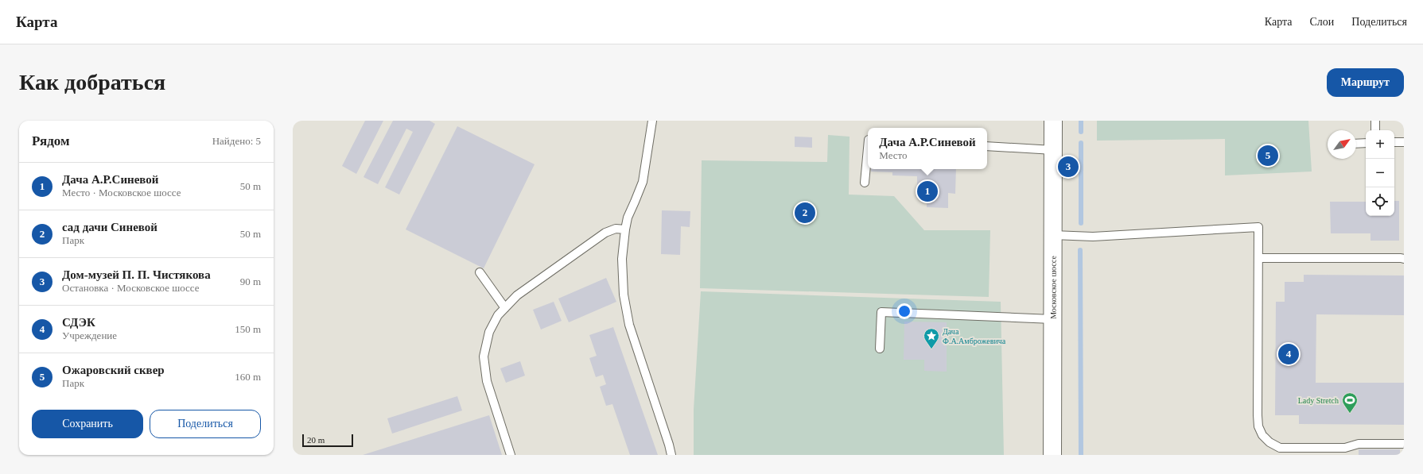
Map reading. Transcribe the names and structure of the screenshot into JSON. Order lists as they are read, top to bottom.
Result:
{
  "streets": {
    "main road": ["Московское шоссе"]
  },
  "places": {
    "place": ["Дача Ф.А.Амброжевича"],
    "sports": ["Lady Stretch"]
  },
  "scale_bar": "20 m",
  "north": "top right",
  "page": {
    "header": "Карта",
    "nav": ["Карта", "Слои", "Поделиться"],
    "buttons": [
      "Маршрут",
      ["Сохранить", "Поделиться"]
    ],
    "title": "Как добраться",
    "heading": ["Рядом", "Найдено: 5"],
    "popup": ["Дача А.Р.Синевой", "Место"],
    "map_buttons": ["+", "−"],
    "pins": [
      "5",
      "3",
      "1",
      "2",
      "4"
    ],
    "list": [
      {
        "mark": "1",
        "name": "Дача А.Р.Синевой",
        "note": "Место · Московское шоссе",
        "value": "50 m"
      },
      {
        "mark": "2",
        "name": "сад дачи Синевой",
        "note": "Парк",
        "value": "50 m"
      },
      {
        "mark": "3",
        "name": "Дом-музей П. П. Чистякова",
        "note": "Остановка · Московское шоссе",
        "value": "90 m"
      },
      {
        "mark": "4",
        "name": "СДЭК",
        "note": "Учреждение",
        "value": "150 m"
      },
      {
        "mark": "5",
        "name": "Ожаровский сквер",
        "note": "Парк",
        "value": "160 m"
      }
    ],
    "scale": "20 m"
  }
}
